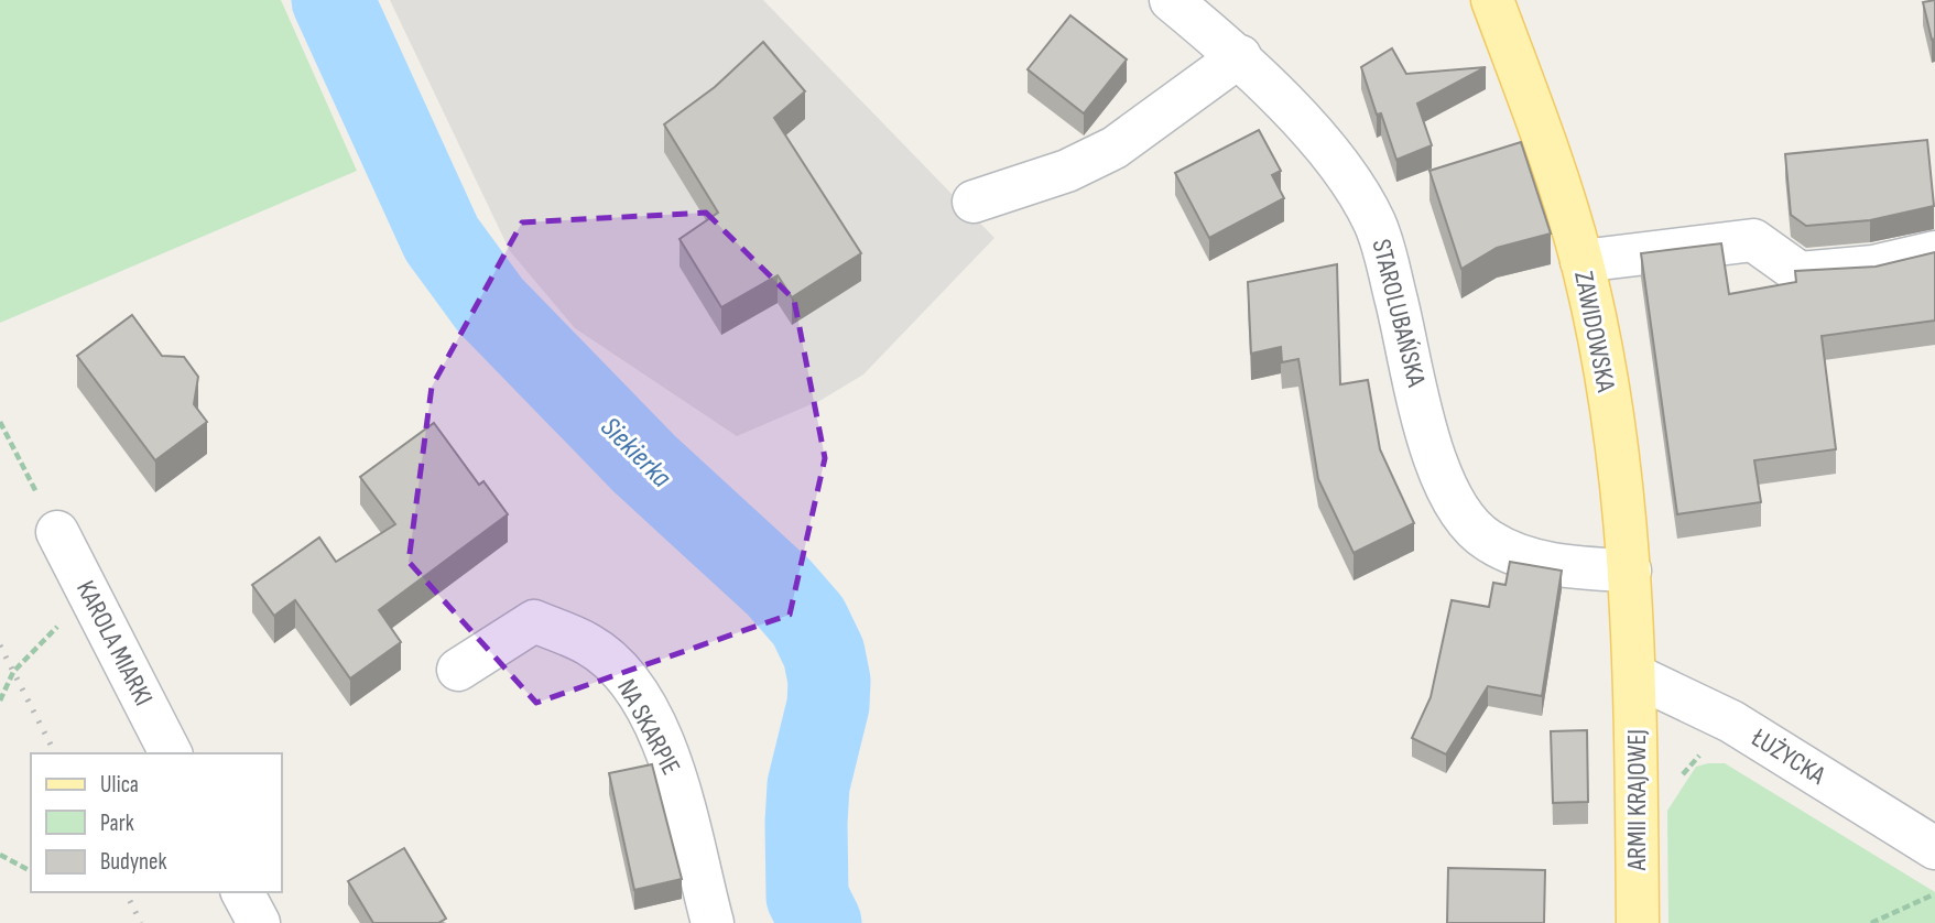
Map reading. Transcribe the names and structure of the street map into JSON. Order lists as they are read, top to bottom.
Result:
{
  "streets": {
    "main road": ["ZAWIDOWSKA", "ARMII KRAJOWEJ"],
    "street": [
      "STAROLUBAŃSKA",
      "KAROLA MIARKI",
      "NA SKARPIE",
      "ŁUŻYCKA"
    ]
  },
  "crossings": [
    ["STAROLUBAŃSKA", "ZAWIDOWSKA"],
    ["ZAWIDOWSKA", "ŁUŻYCKA"],
    ["ZAWIDOWSKA", "ARMII KRAJOWEJ"],
    ["ŁUŻYCKA", "ARMII KRAJOWEJ"]
  ],
  "water": ["Siekierka"],
  "legend": ["Ulica", "Park", "Budynek"]
}
